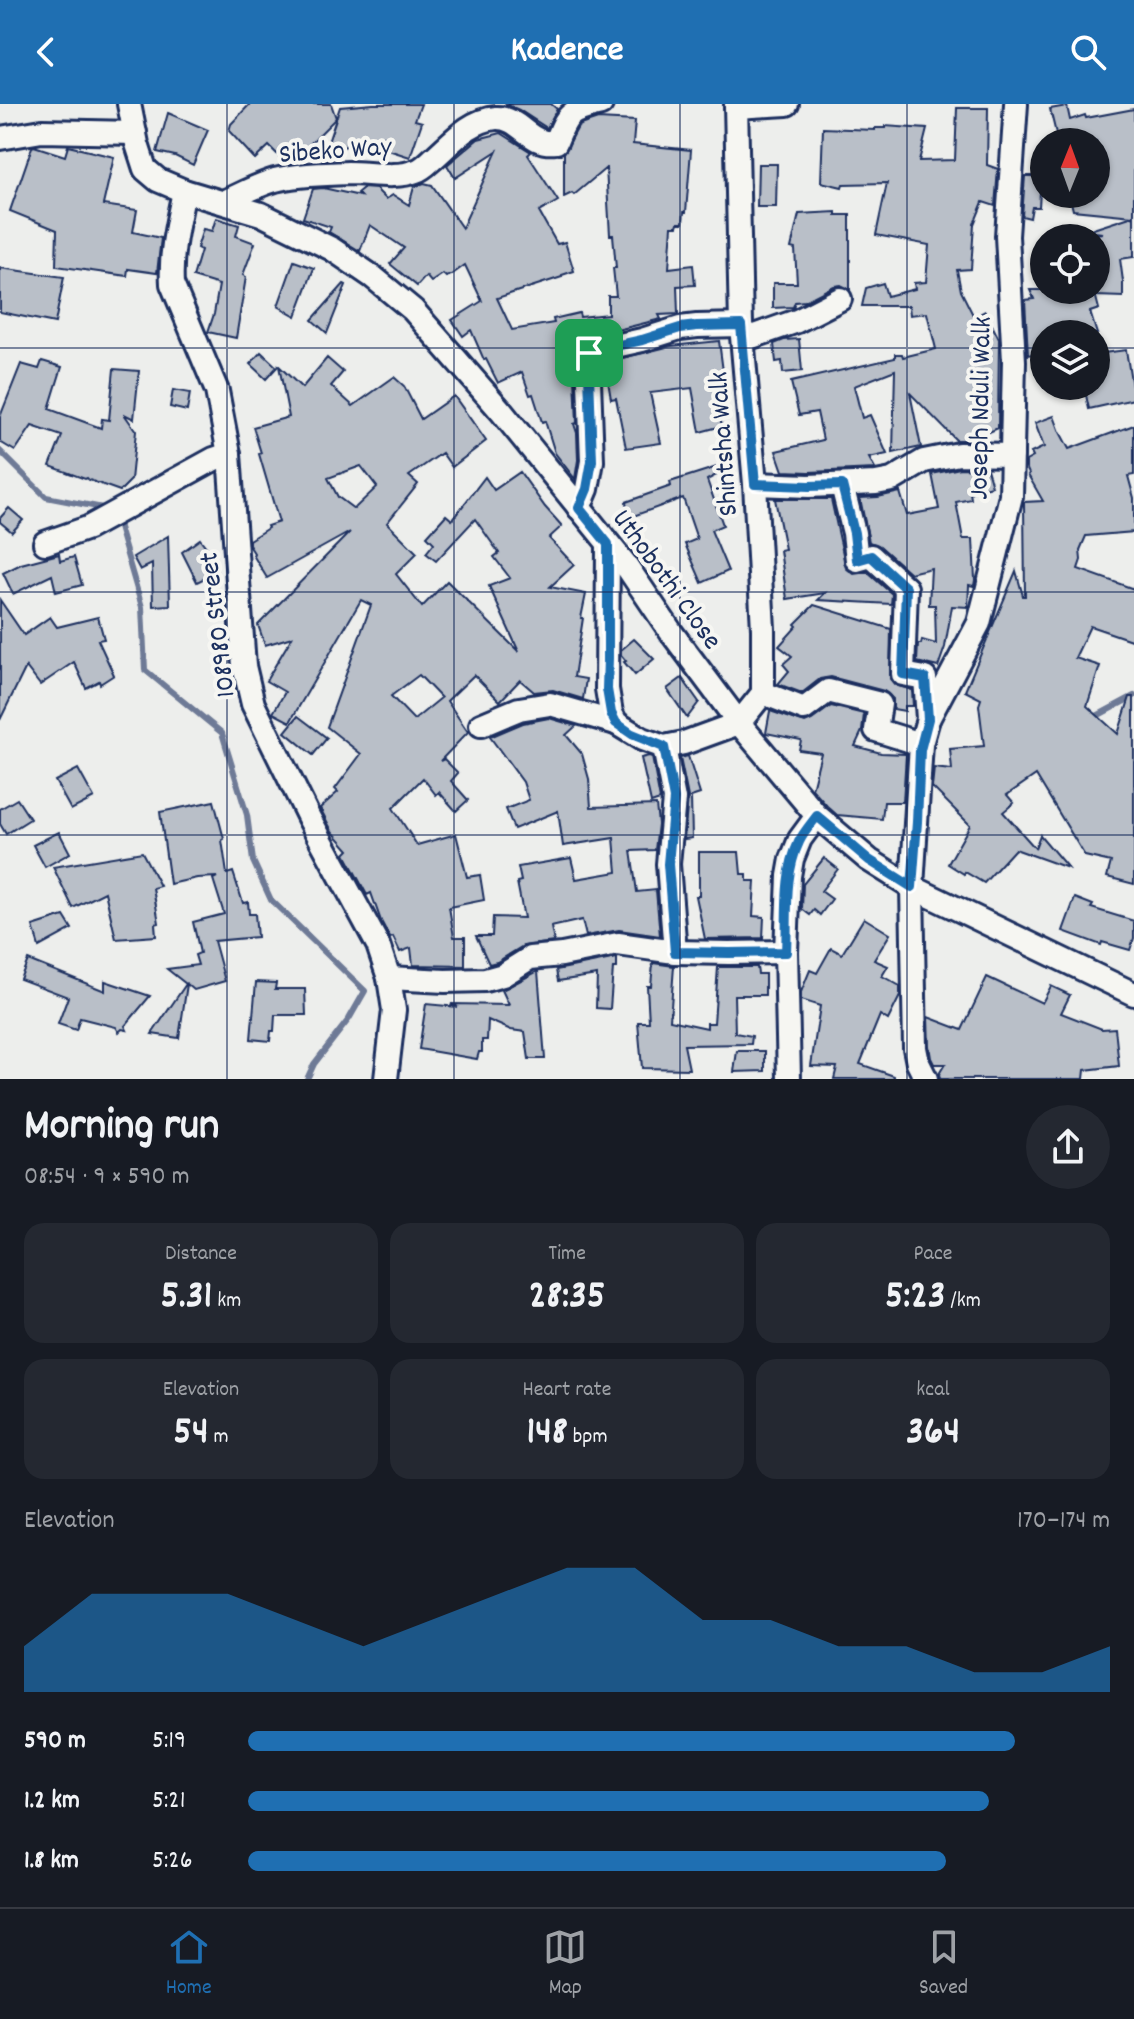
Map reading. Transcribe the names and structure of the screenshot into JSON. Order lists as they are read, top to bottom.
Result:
{
  "streets": {
    "street": [
      "Sibeko Way",
      "Joseph Nduli Walk",
      "Shintsha Walk",
      "Uthobothi Close",
      "108980 Street"
    ]
  },
  "crossings": [
    ["Sibeko Way", "Uthobothi Close"],
    ["Joseph Nduli Walk", "Uthobothi Close"],
    ["Uthobothi Close", "108980 Street"]
  ],
  "north": "top",
  "page": {
    "header": "Kadence",
    "heading": ["Morning run", "08:54 · 9 × 590 m"],
    "stats": [
      ["Distance", "5.31 km"],
      ["Time", "28:35"],
      ["Pace", "5:23 /km"],
      ["Elevation", "54 m"],
      ["Heart rate", "148 bpm"],
      ["kcal", "364"]
    ],
    "chart": ["Elevation", "170–174 m"],
    "list": [
      {
        "name": "590 m",
        "note": "5:19"
      },
      {
        "name": "1.2 km",
        "note": "5:21"
      },
      {
        "name": "1.8 km",
        "note": "5:26"
      }
    ],
    "tabs": ["Home", "Map", "Saved"]
  }
}
